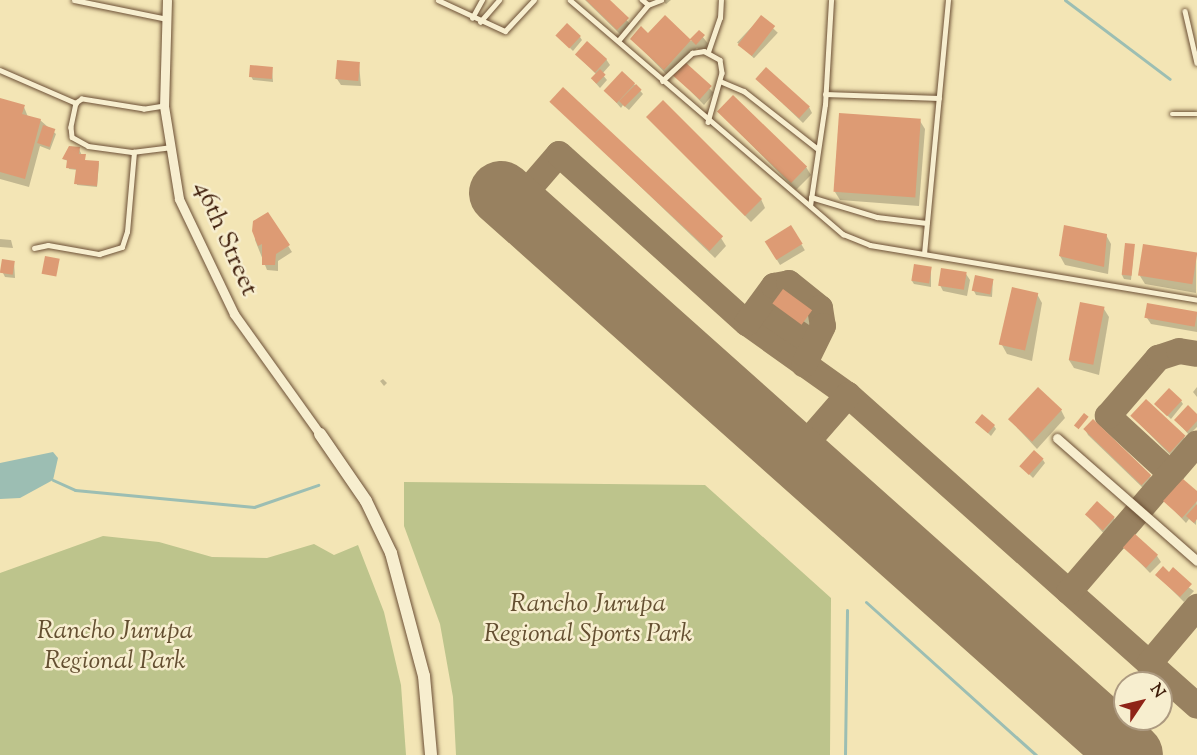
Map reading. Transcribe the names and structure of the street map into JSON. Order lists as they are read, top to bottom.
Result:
{
  "streets": {
    "street": ["46th Street"]
  },
  "parks": ["Rancho Jurupa Regional Sports Park", "Rancho Jurupa Regional Park"],
  "north": "top right"
}
